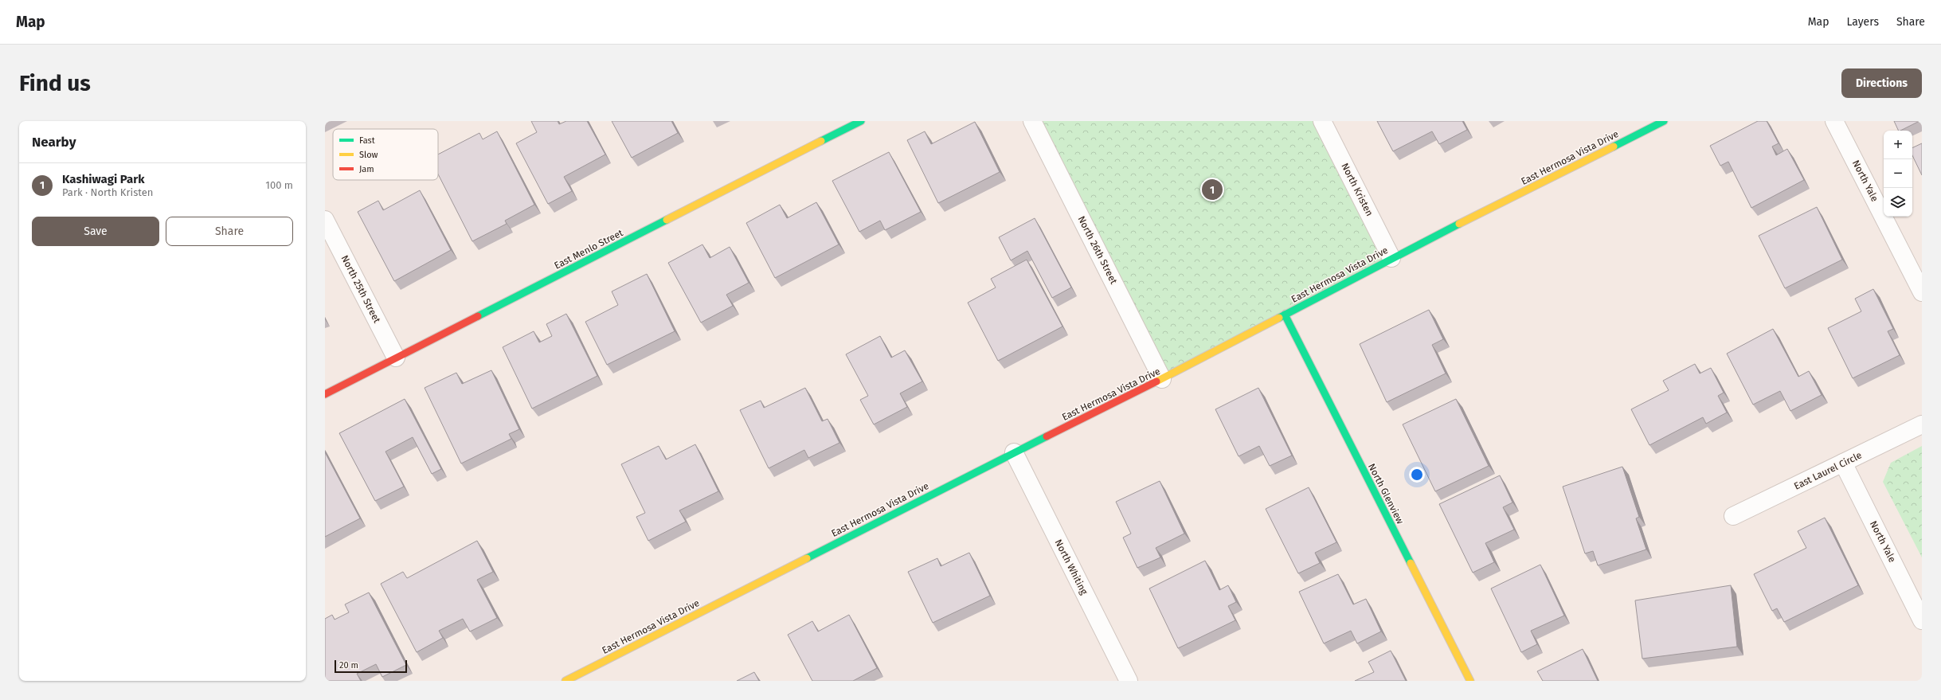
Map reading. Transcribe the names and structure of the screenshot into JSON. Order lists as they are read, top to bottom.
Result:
{
  "streets": {
    "street": [
      "East Hermosa Vista Drive",
      "North Yale",
      "North Kristen",
      "East Menlo Street",
      "North 26th Street",
      "North 25th Street",
      "East Laurel Circle",
      "North Glenview",
      "North Whiting"
    ]
  },
  "crossings": [
    ["East Hermosa Vista Drive", "North Kristen"],
    ["East Hermosa Vista Drive", "North 26th Street"],
    ["East Hermosa Vista Drive", "North Glenview"],
    ["East Hermosa Vista Drive", "North Whiting"],
    ["North Yale", "East Laurel Circle"],
    ["East Menlo Street", "North 25th Street"]
  ],
  "legend": ["Fast", "Slow", "Jam"],
  "scale_bar": "20 m",
  "page": {
    "header": "Map",
    "nav": ["Map", "Layers", "Share"],
    "buttons": [
      "Directions",
      ["Save", "Share"]
    ],
    "title": "Find us",
    "heading": "Nearby",
    "map_buttons": ["+", "−"],
    "list": [
      {
        "mark": "1",
        "name": "Kashiwagi Park",
        "note": "Park · North Kristen",
        "value": "100 m"
      }
    ],
    "pins": "1",
    "scale": "20 m"
  }
}
